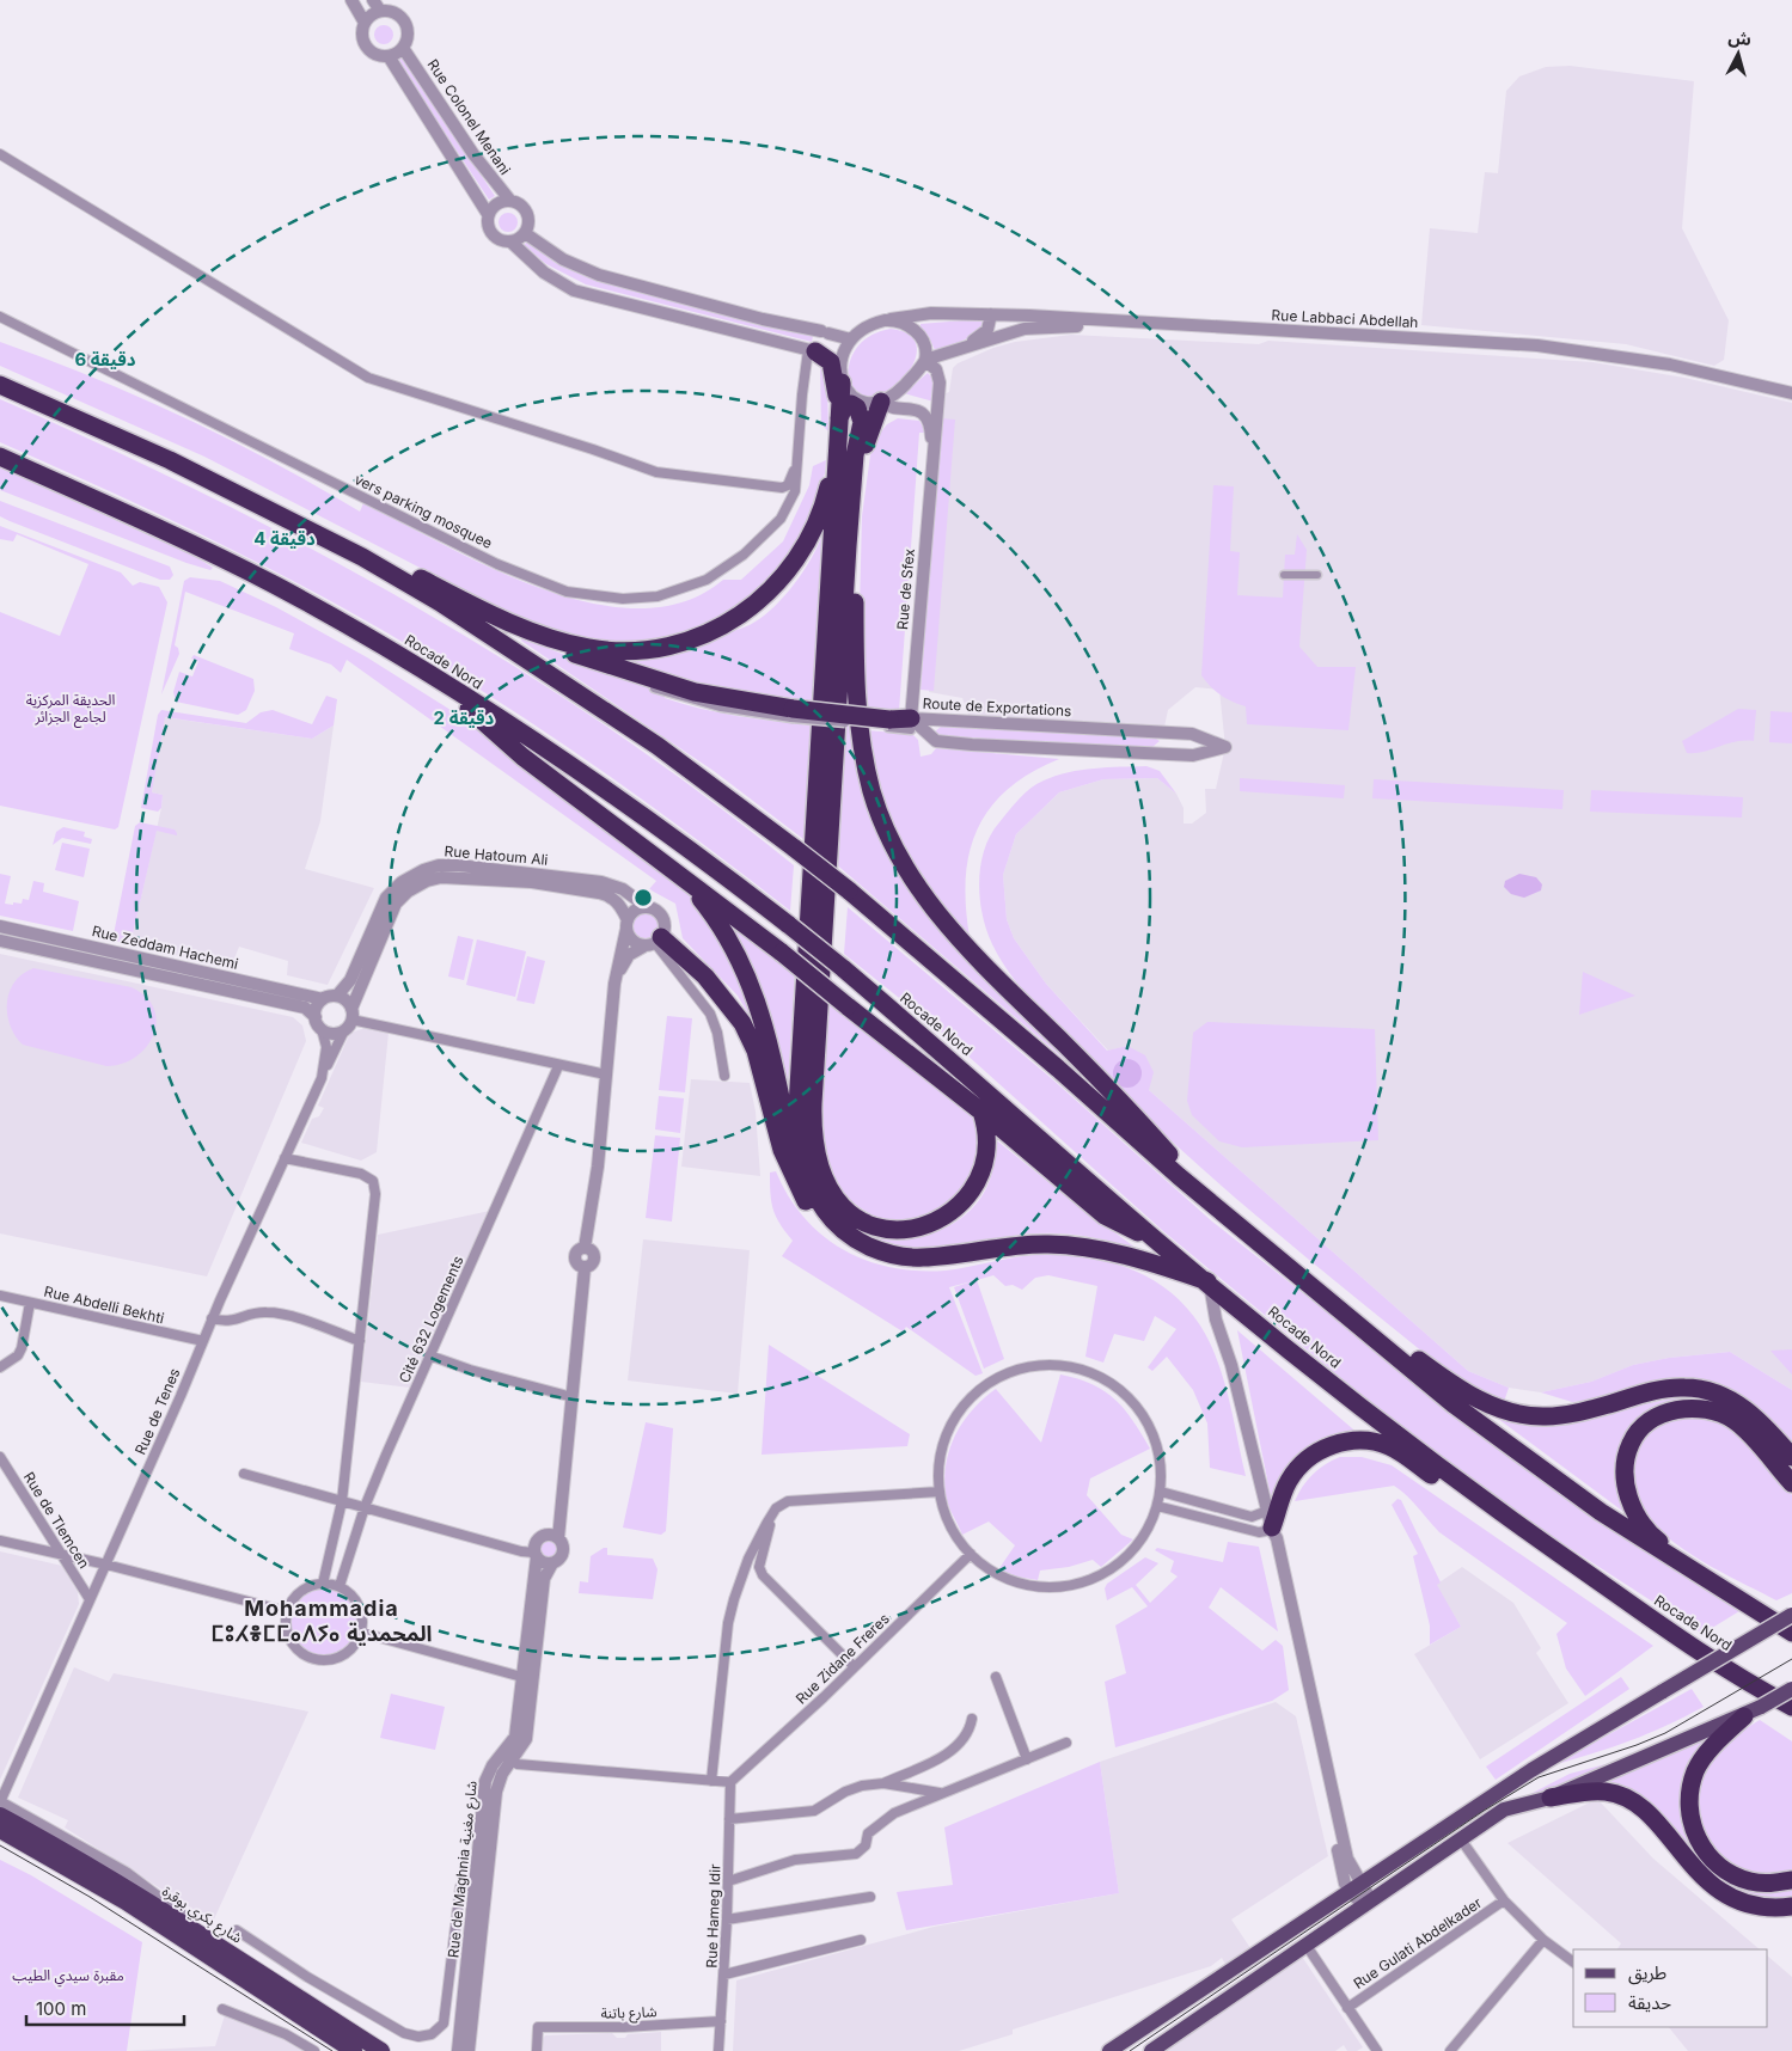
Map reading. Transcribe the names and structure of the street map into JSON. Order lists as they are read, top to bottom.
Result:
{
  "streets": {
    "highway": ["Rocade Nord", "شارع بكري بوقرة"],
    "street": [
      "Rue Colonel Menani",
      "Rue Labbaci Abdellah",
      "vers parking mosquee",
      "Rue de Sfex",
      "Route de Exportations",
      "Rue Hatoum Ali",
      "Rue Zeddam Hachemi",
      "Rue Abdelli Bekhti",
      "Cité 632 Logements",
      "Rue de Tenes",
      "Rue de Tlemcen",
      "Rue Zidane Freres",
      "Rue de Maghnia شارع مغنية",
      "Rue Hameg Idir",
      "Rue Gulati Abdelkader",
      "شارع باتنة"
    ]
  },
  "crossings": [
    ["Rue Labbaci Abdellah", "Rue de Sfex"],
    ["Rue de Sfex", "Route de Exportations"],
    ["Rue Hatoum Ali", "Rue Zeddam Hachemi"],
    ["Rue Hatoum Ali", "Rue de Tenes"],
    ["Rue Zeddam Hachemi", "Rue de Tenes"],
    ["Rue Abdelli Bekhti", "Rue de Tenes"],
    ["Rue de Tenes", "Rue de Tlemcen"],
    ["Rue Zidane Freres", "Rue Hameg Idir"],
    ["Rue Hameg Idir", "شارع باتنة"]
  ],
  "districts": ["Mohammadia ⵎⵓⵃⴻⵎⵎⴰⴷⵢⴰ المحمدية"],
  "parks": ["الحديقة المركزية لجامع الجزائر", "مقبرة سيدي الطيب"],
  "legend": ["طريق", "حديقة"],
  "scale_bar": "100 m",
  "north": "top",
  "rings": ["6 دقيقة", "4 دقيقة", "2 دقيقة"]
}
